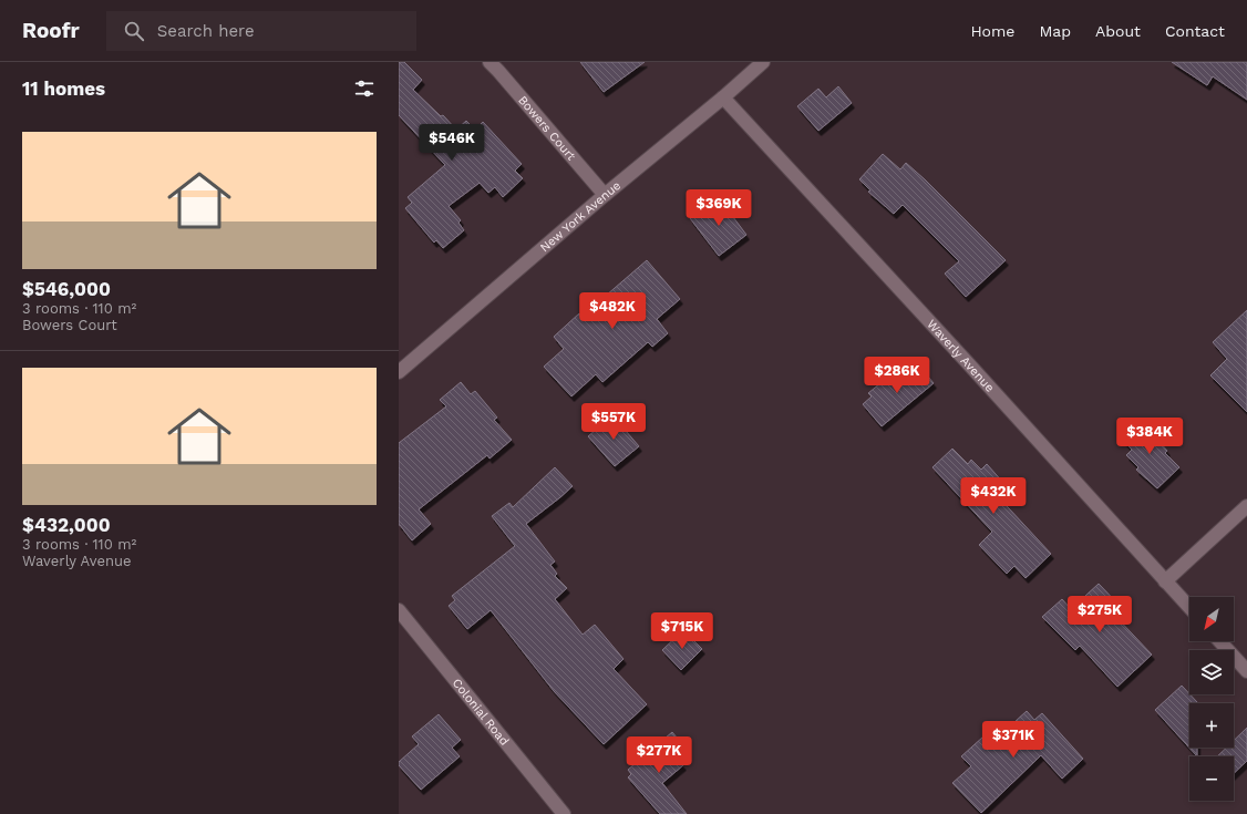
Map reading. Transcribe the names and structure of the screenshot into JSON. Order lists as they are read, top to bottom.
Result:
{
  "streets": {
    "street": [
      "Bowers Court",
      "New York Avenue",
      "Waverly Avenue",
      "Colonial Road"
    ]
  },
  "crossings": [
    ["Bowers Court", "New York Avenue"],
    ["New York Avenue", "Waverly Avenue"]
  ],
  "north": "bottom left",
  "page": {
    "header": "Roofr",
    "search": "Search here",
    "nav": [
      "Home",
      "Map",
      "About",
      "Contact"
    ],
    "heading": "11 homes",
    "list": [
      {
        "name": "$546,000",
        "note": "3 rooms · 110 m² · Bowers Court"
      },
      {
        "name": "$432,000",
        "note": "3 rooms · 110 m² · Waverly Avenue"
      }
    ],
    "price": [
      "$546K",
      "$369K",
      "$482K",
      "$286K",
      "$557K",
      "$384K",
      "$432K",
      "$275K",
      "$715K",
      "$371K",
      "$277K"
    ],
    "map_buttons": ["+", "−"]
  }
}
